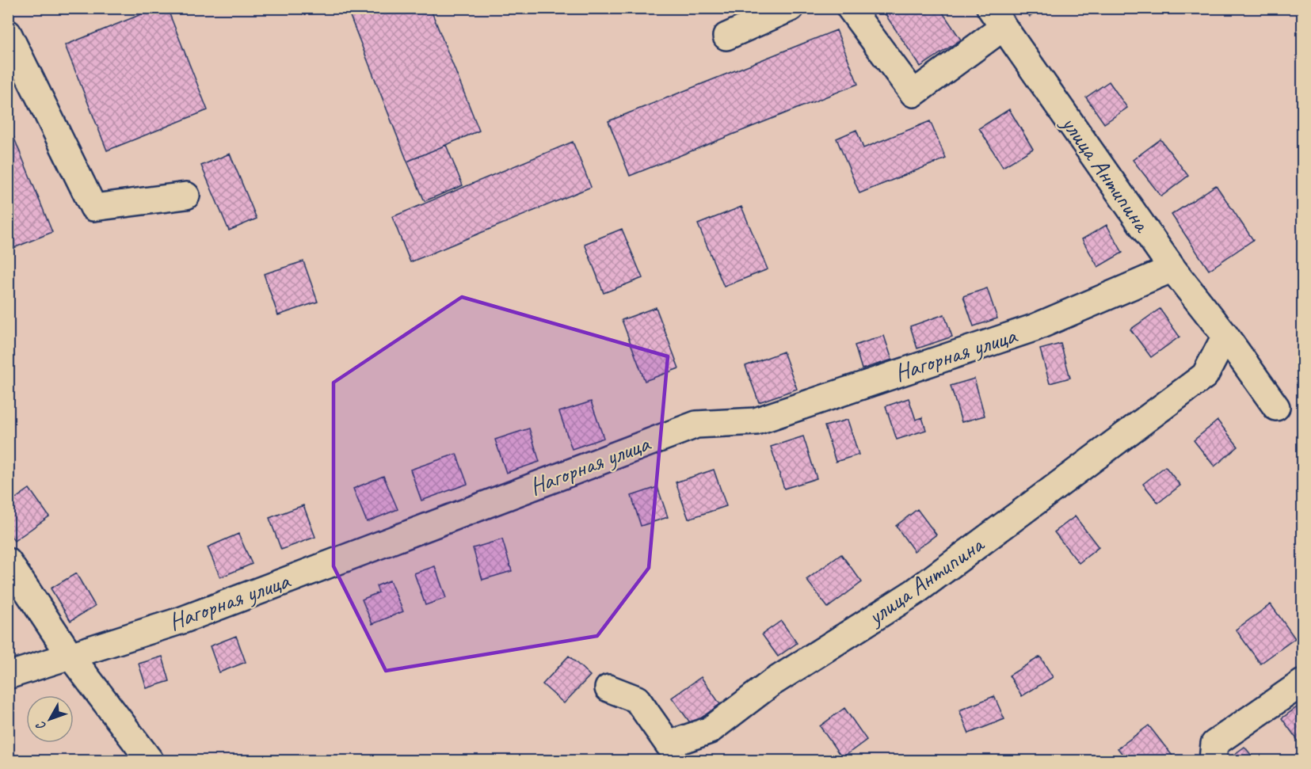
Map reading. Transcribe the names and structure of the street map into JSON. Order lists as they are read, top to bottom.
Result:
{
  "streets": {
    "street": ["улица Антипина", "Нагорная улица"]
  },
  "crossings": [
    ["улица Антипина", "Нагорная улица"]
  ],
  "north": "bottom left"
}
